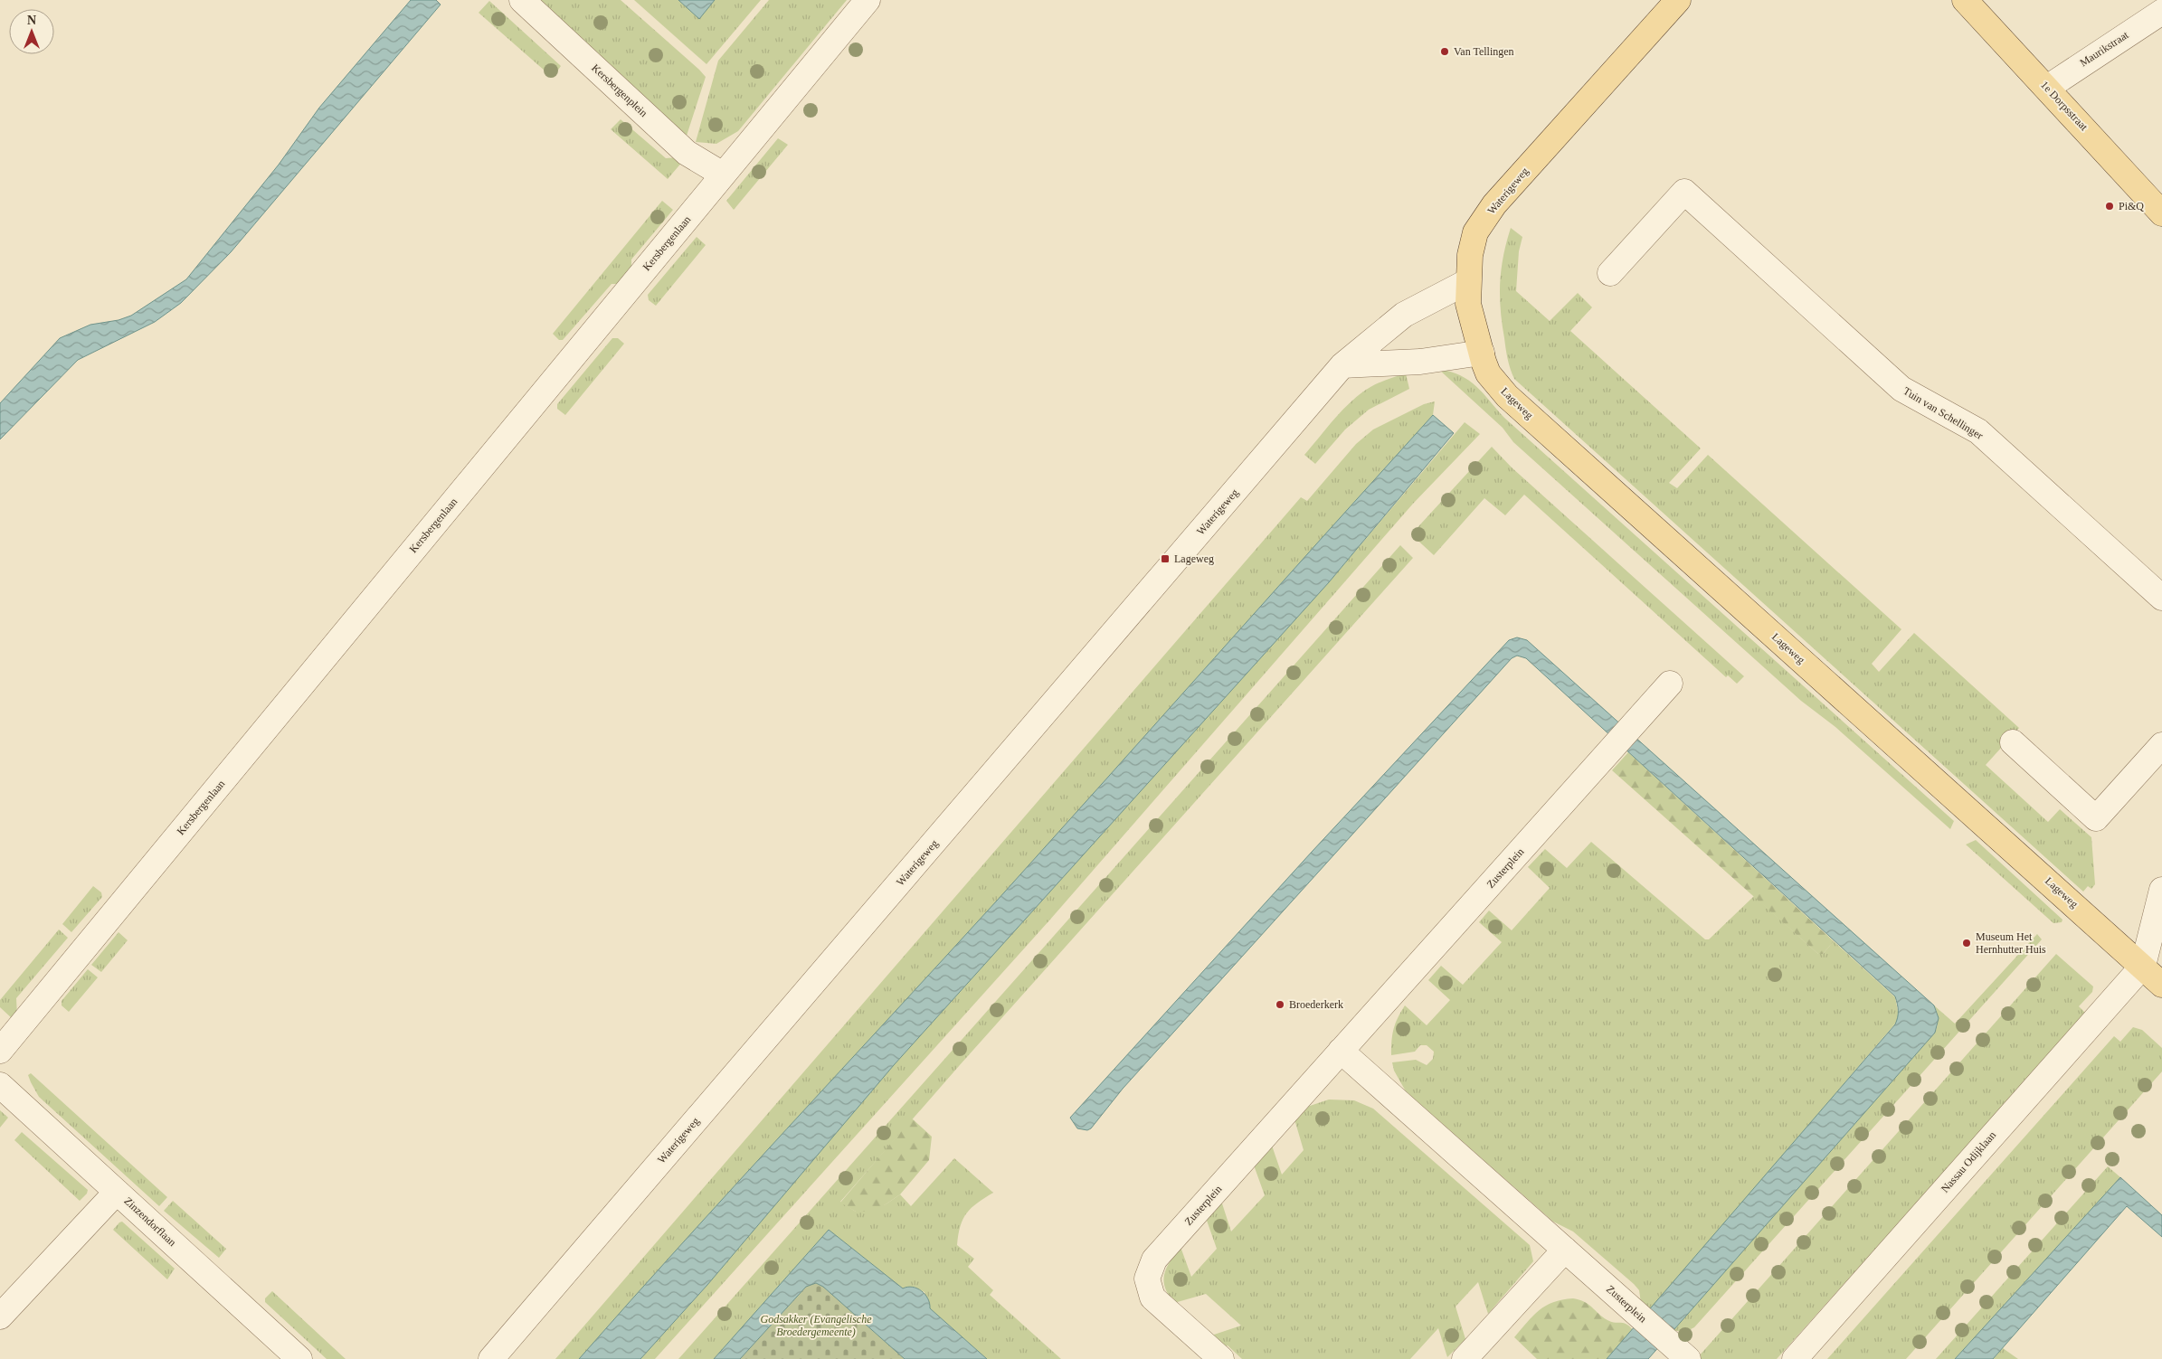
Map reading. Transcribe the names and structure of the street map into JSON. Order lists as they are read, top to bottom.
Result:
{
  "streets": {
    "main road": ["1e Dorpsstraat", "Waterigeweg", "Lageweg"],
    "street": [
      "Maurikstraat",
      "Kersbergenplein",
      "Kersbergenlaan",
      "Tuin van Schellinger",
      "Zusterplein",
      "Nassau Odijklaan",
      "Zinzendorflaan"
    ]
  },
  "crossings": [
    ["Maurikstraat", "1e Dorpsstraat"],
    ["Kersbergenplein", "Kersbergenlaan"],
    ["Waterigeweg", "Lageweg"],
    ["Lageweg", "Nassau Odijklaan"]
  ],
  "parks": ["Godsakker (Evangelische Broedergemeente)"],
  "places": {
    "other": [
      "Van Tellingen",
      "Pi&Q",
      "Museum Het Hernhutter Huis",
      "Broederkerk"
    ],
    "transit": ["Lageweg"]
  },
  "north": "top"
}
